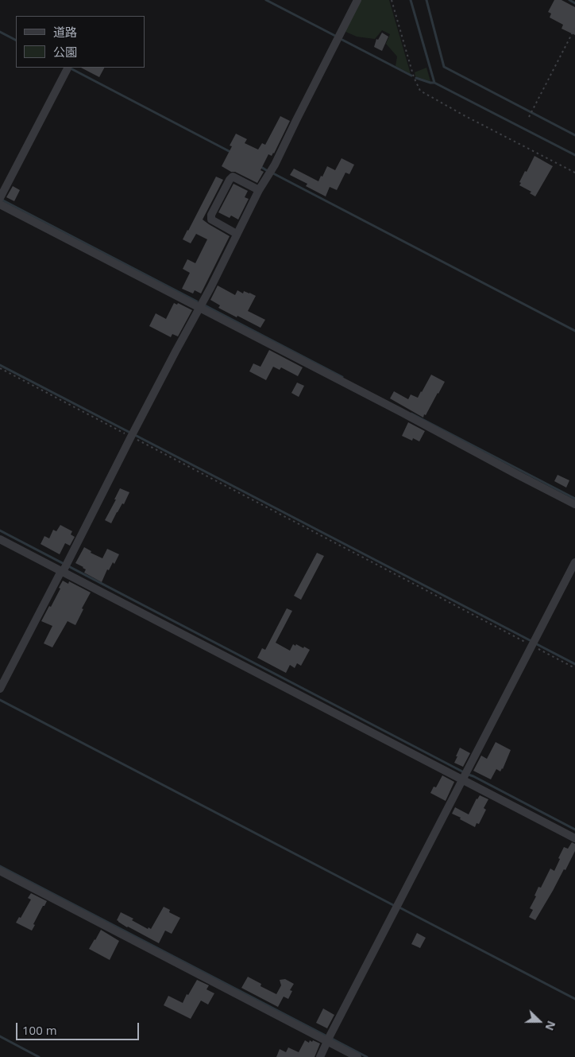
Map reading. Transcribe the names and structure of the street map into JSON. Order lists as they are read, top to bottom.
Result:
{
  "legend": ["道路", "公園"],
  "scale_bar": "100 m",
  "north": "right"
}
